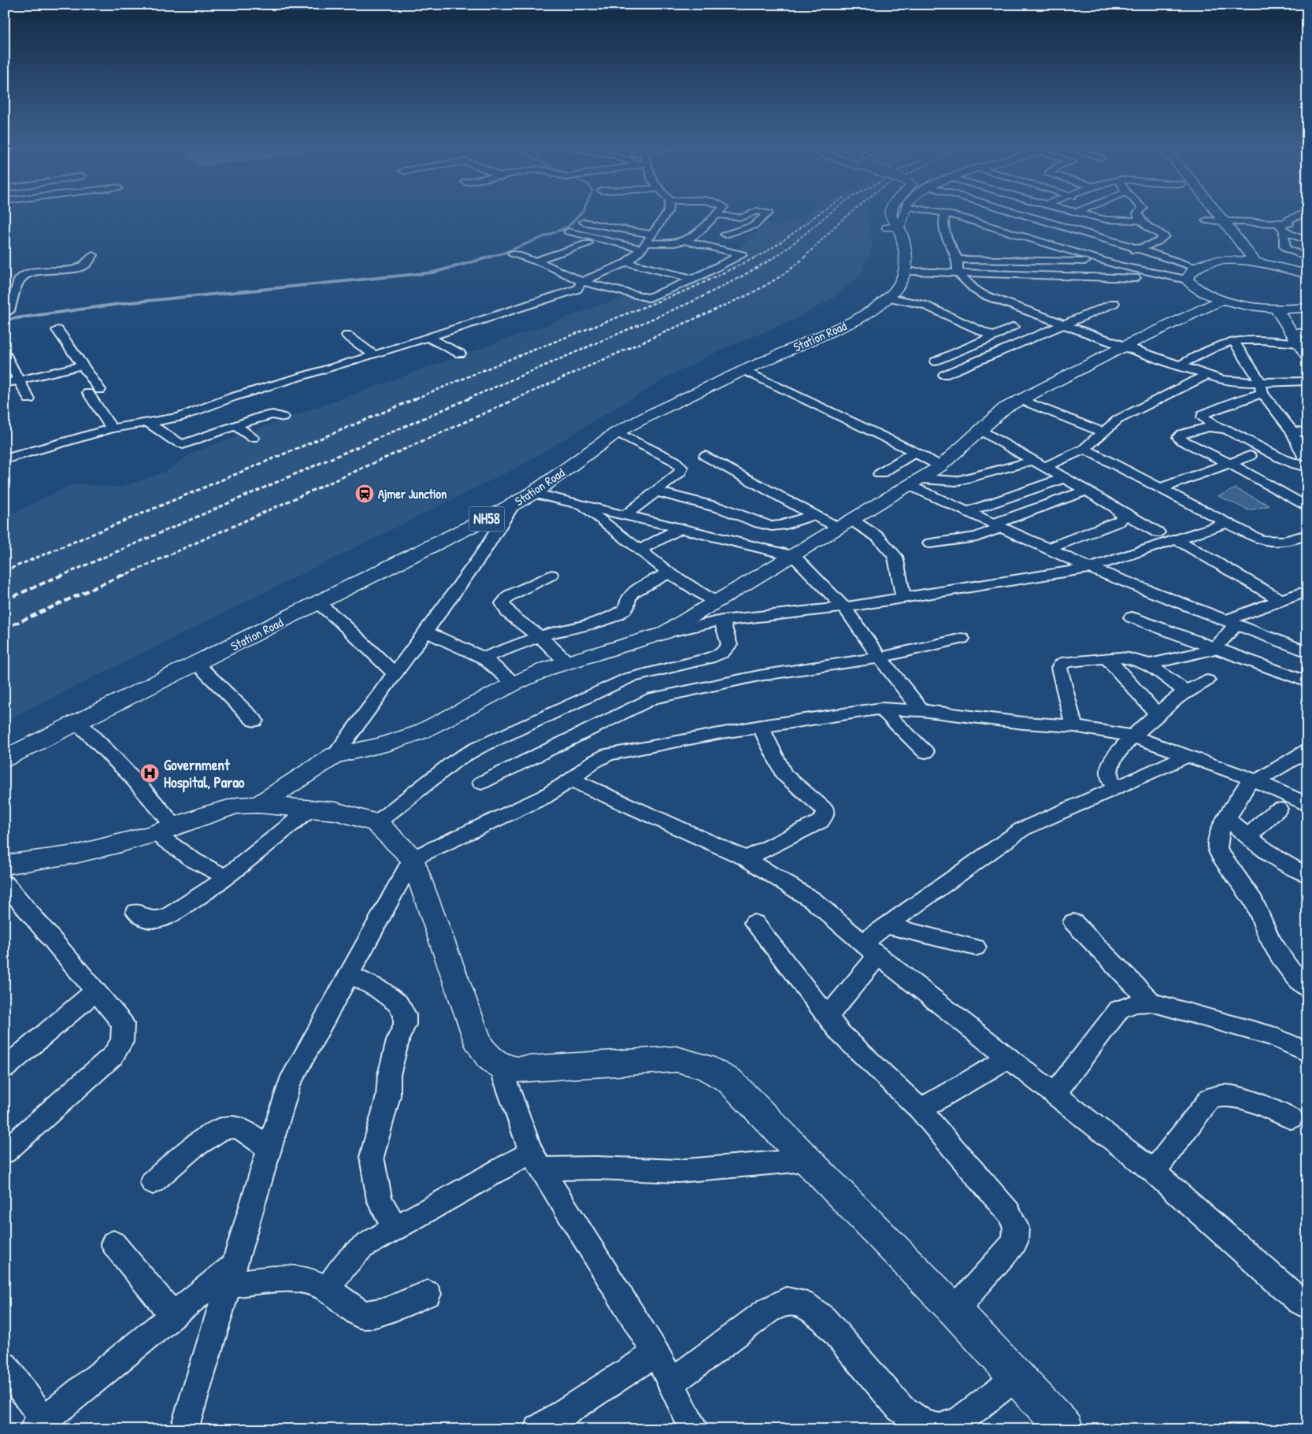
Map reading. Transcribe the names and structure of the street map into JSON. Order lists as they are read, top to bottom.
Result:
{
  "streets": {
    "main road": ["Station Road", "NH58"]
  },
  "places": {
    "station": ["Ajmer Junction"],
    "hospital": ["Government Hospital, Parao"]
  }
}
